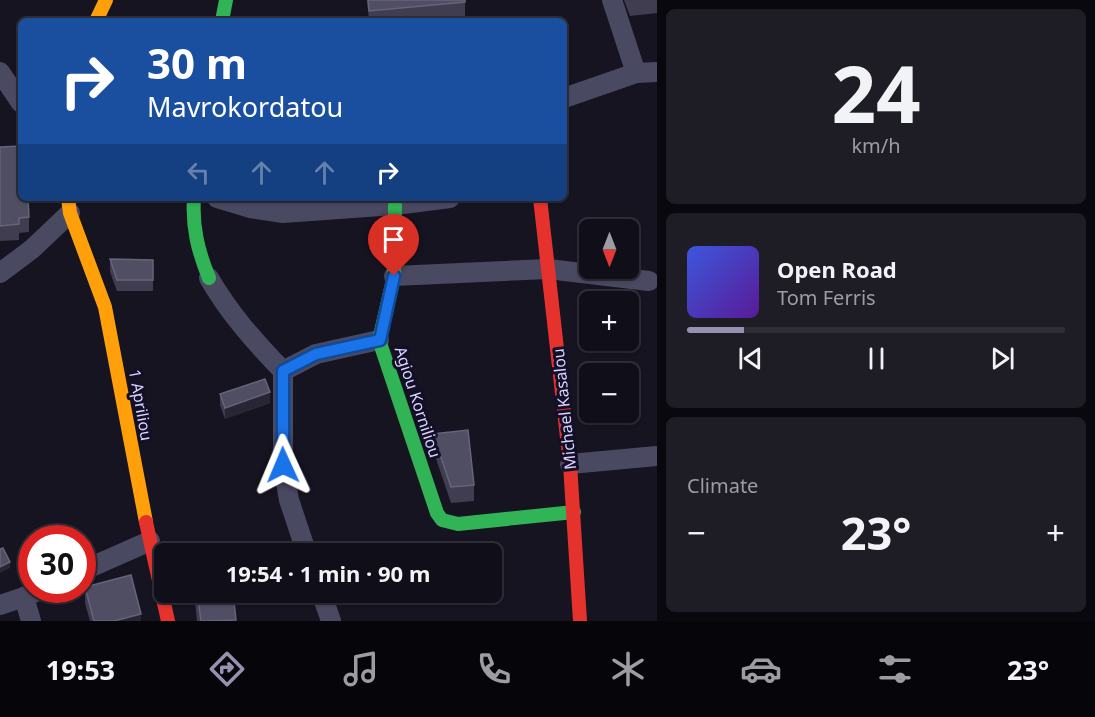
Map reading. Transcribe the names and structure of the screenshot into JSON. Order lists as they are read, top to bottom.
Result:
{
  "streets": {
    "street": ["Agiou Korniliou", "1 Apriliou", "Michael Kasalou"]
  },
  "crossings": [
    ["Agiou Korniliou", "Michael Kasalou"]
  ],
  "north": "bottom",
  "page": {
    "tile": [
      ["24", "km/h"],
      "Climate"
    ],
    "turn": ["30 m", "Mavrokordatou"],
    "map_buttons": ["+", "−"],
    "song": ["Open Road", "Tom Ferris"],
    "heat": ["−", "23°", "+"],
    "limit": "30",
    "trip": "19:54 · 1 min · 90 m",
    "tabs": ["19:53", "23°"]
  }
}
